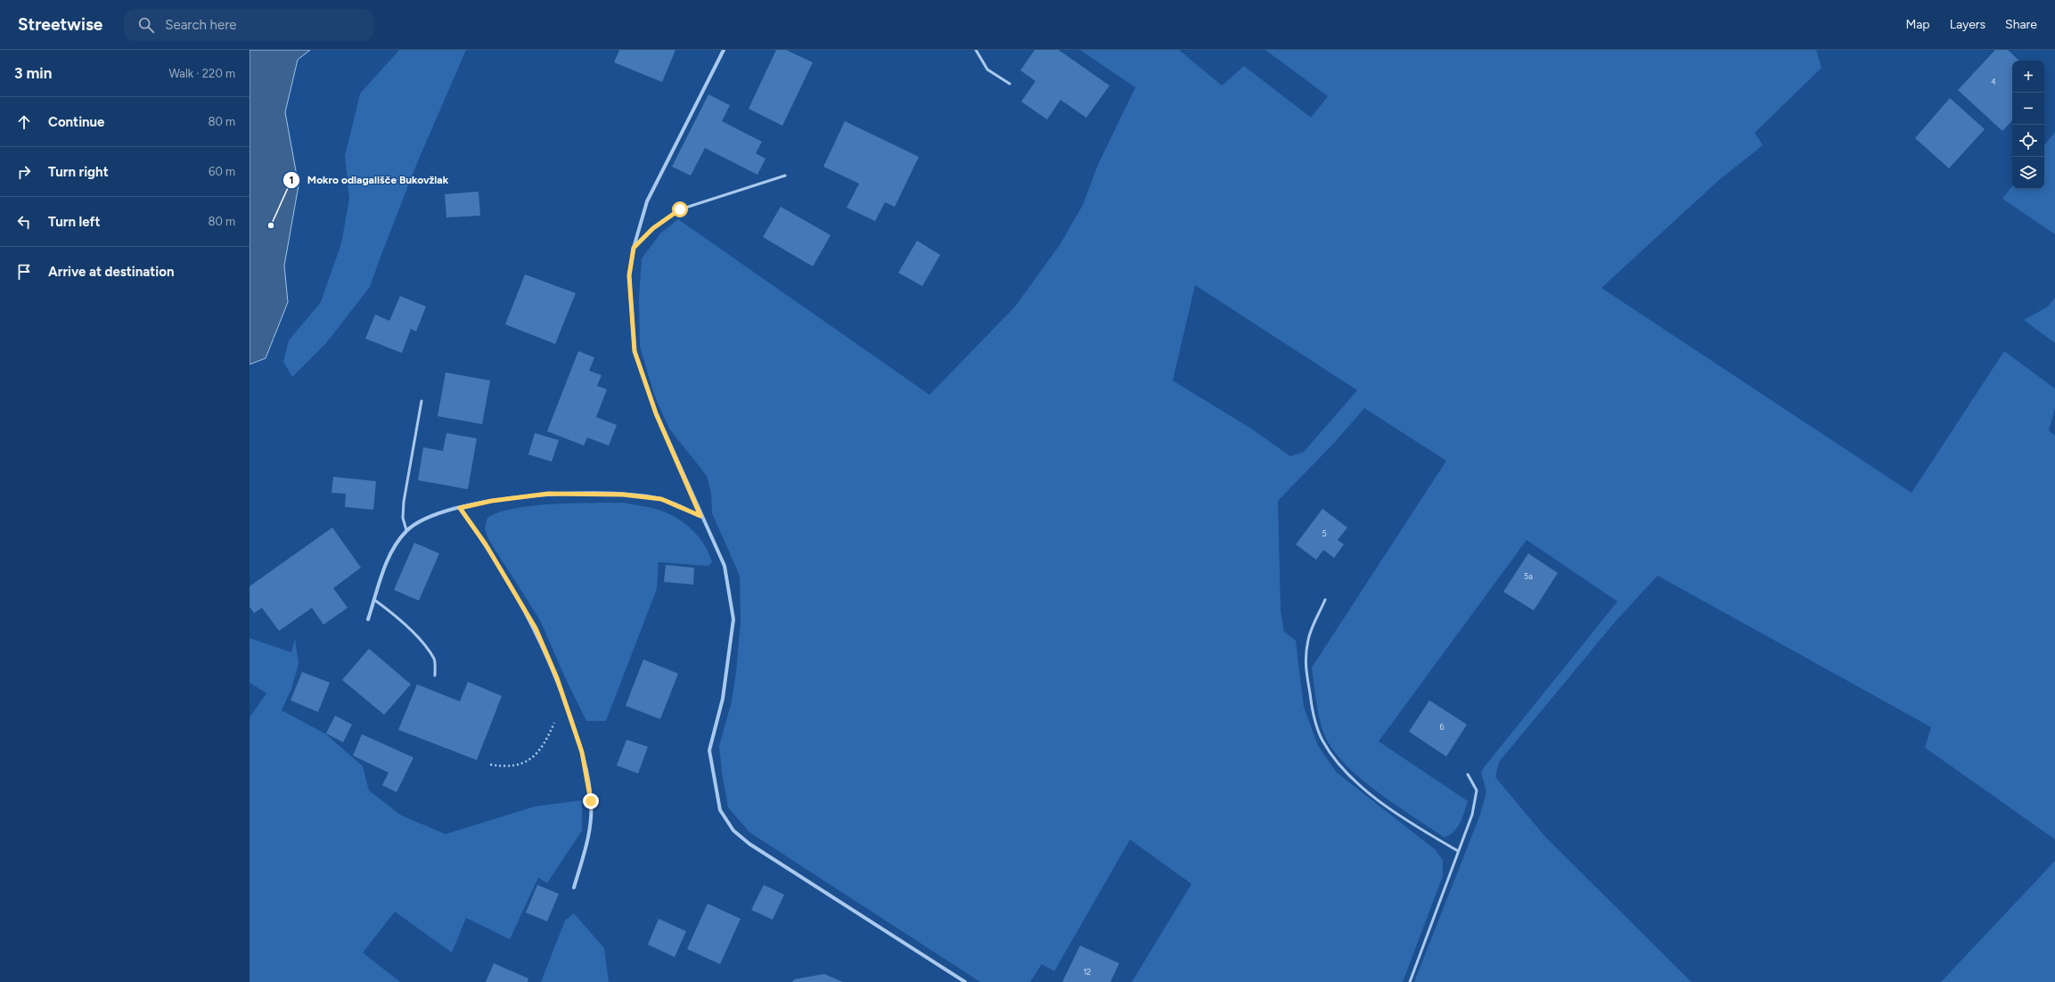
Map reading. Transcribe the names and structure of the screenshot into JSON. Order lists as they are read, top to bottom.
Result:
{
  "places": ["Mokro odlagališče Bukovžlak"],
  "house_numbers": [
    "4",
    "5",
    "5a",
    "6",
    "12"
  ],
  "page": {
    "header": "Streetwise",
    "search": "Search here",
    "nav": ["Map", "Layers", "Share"],
    "heading": ["3 min", "Walk · 220 m"],
    "map_buttons": ["+", "−"],
    "list": [
      ["Continue", "80 m"],
      ["Turn right", "60 m"],
      ["Turn left", "80 m"],
      "Arrive at destination"
    ]
  }
}
